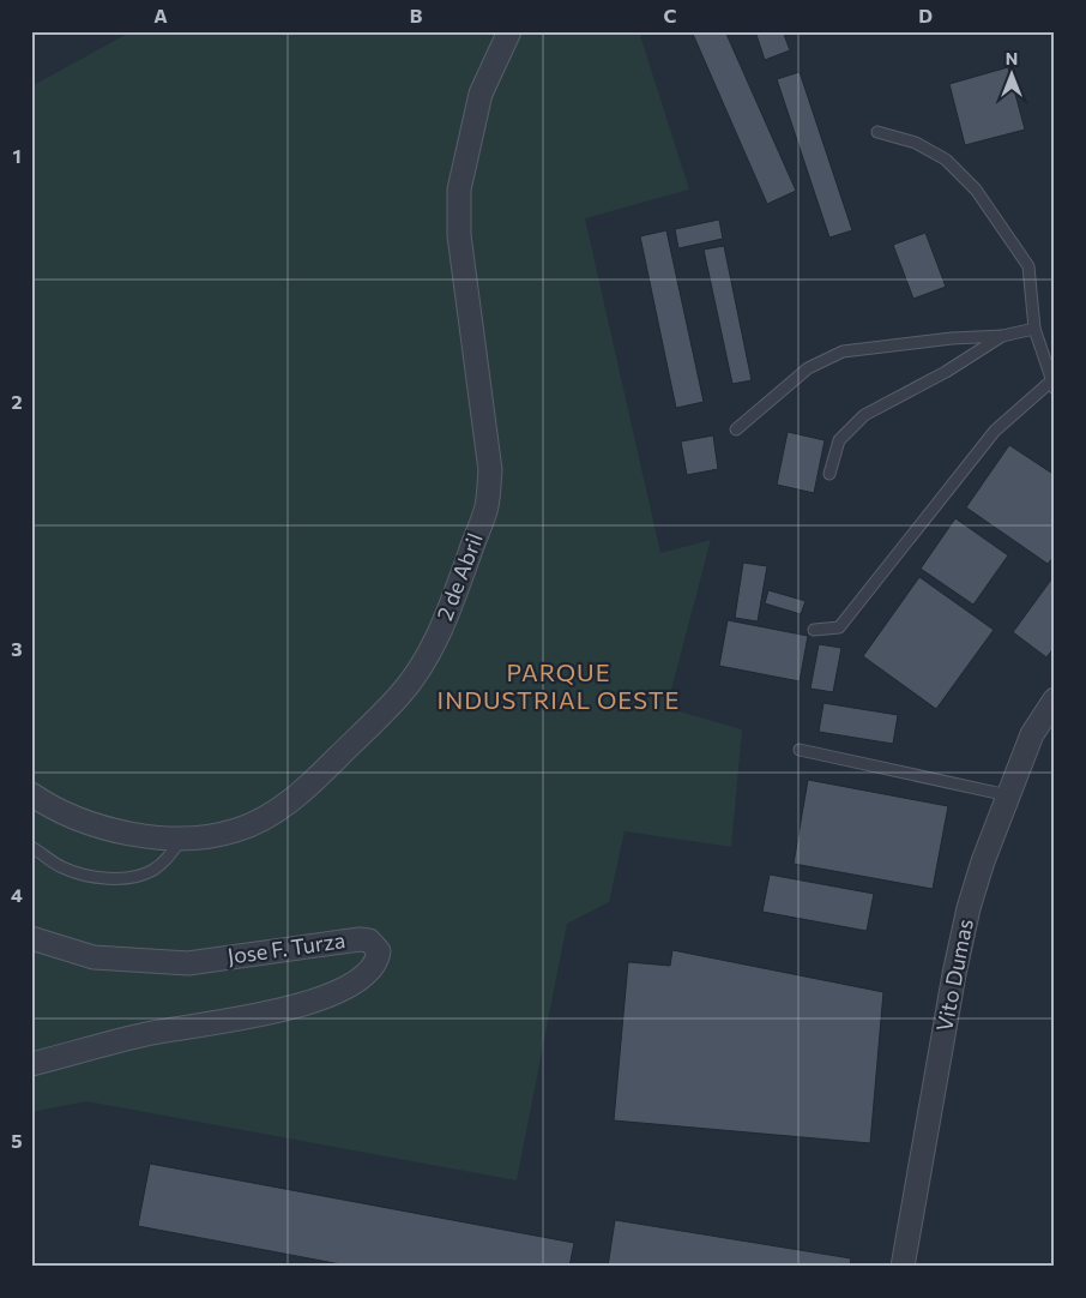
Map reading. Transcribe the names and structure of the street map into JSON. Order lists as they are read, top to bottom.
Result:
{
  "streets": {
    "street": ["2 de Abril", "Jose F. Turza", "Vito Dumas"]
  },
  "districts": ["PARQUE INDUSTRIAL OESTE"],
  "north": "top",
  "grid": {
    "columns": [
      "A",
      "B",
      "C",
      "D"
    ],
    "rows": [
      "1",
      "2",
      "3",
      "4",
      "5"
    ]
  }
}
